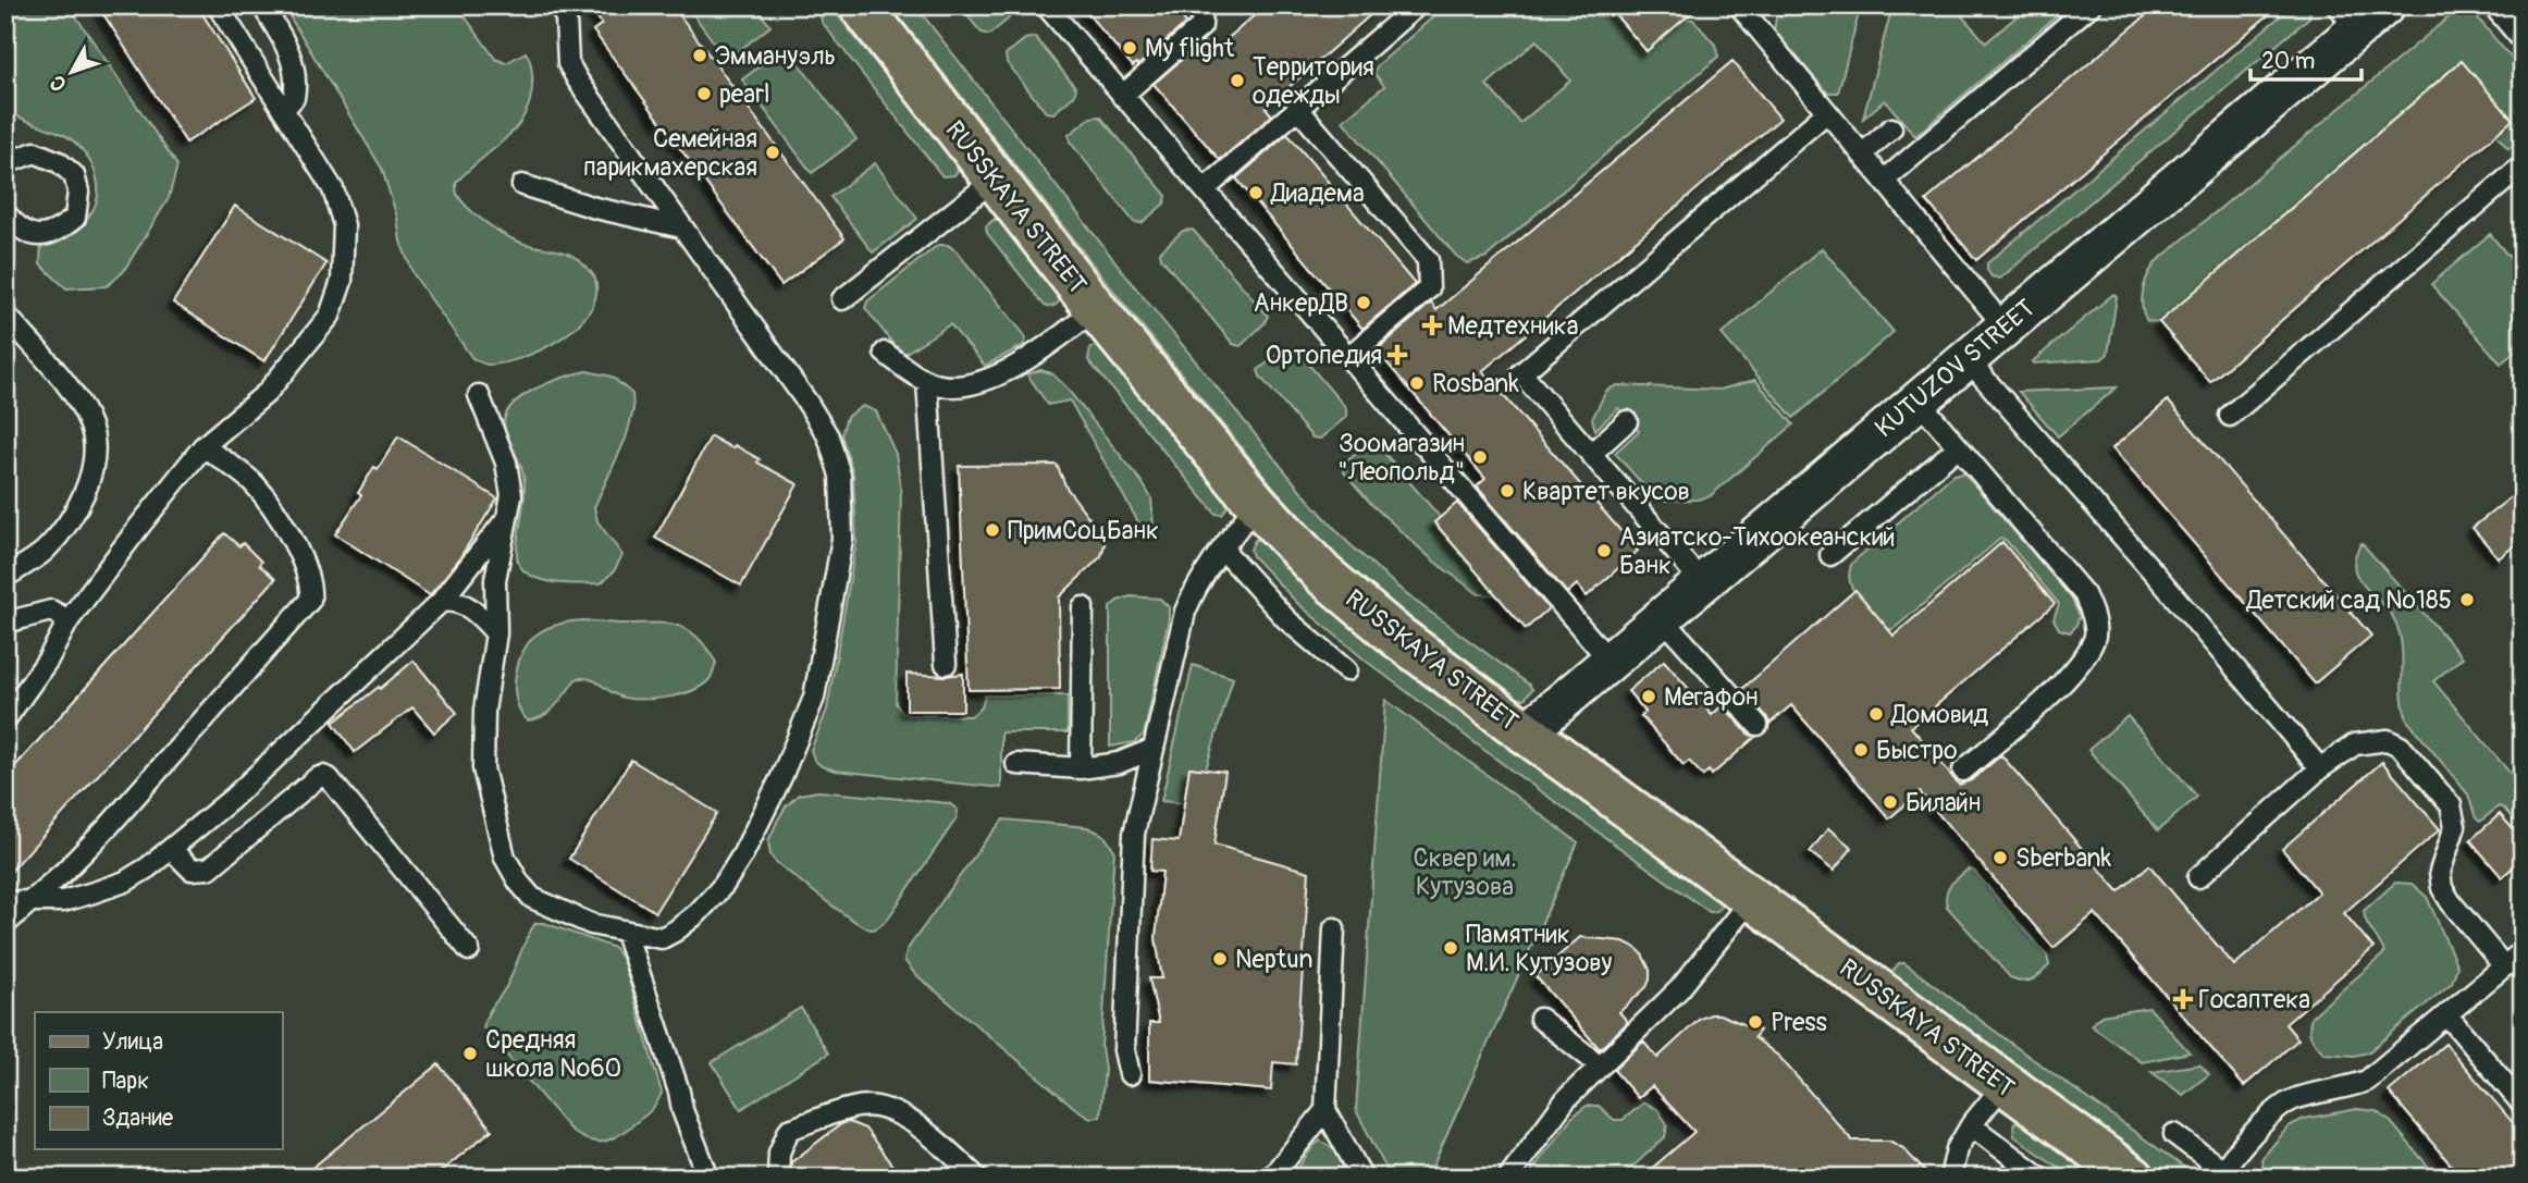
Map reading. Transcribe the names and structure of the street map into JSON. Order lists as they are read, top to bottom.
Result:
{
  "streets": {
    "main road": ["RUSSKAYA STREET"],
    "street": ["KUTUZOV STREET"]
  },
  "crossings": [
    ["RUSSKAYA STREET", "KUTUZOV STREET"]
  ],
  "parks": ["Cквер им. Кутузова"],
  "places": {
    "other": [
      "My flight",
      "Эммануэль",
      "Территория одежды",
      "pearl",
      "Семейная парикмахерская",
      "Диадема",
      "АнкерДВ",
      "Rosbank",
      "Зоомагазин \"Леопольд\"",
      "Квартет вкусов",
      "ПримСоцБанк",
      "Азиатско-Тихоокеанский Банк",
      "Детский сад №185",
      "Мегафон",
      "Домовид",
      "Быстро",
      "Билайн",
      "Sberbank",
      "Памятник М.И. Кутузову",
      "Neptun",
      "Press",
      "Средняя школа №60"
    ],
    "health": ["Медтехника", "Ортопедия", "Госаптека"]
  },
  "legend": ["Улица", "Парк", "Здание"],
  "scale_bar": "20 m",
  "north": "bottom left"
}
